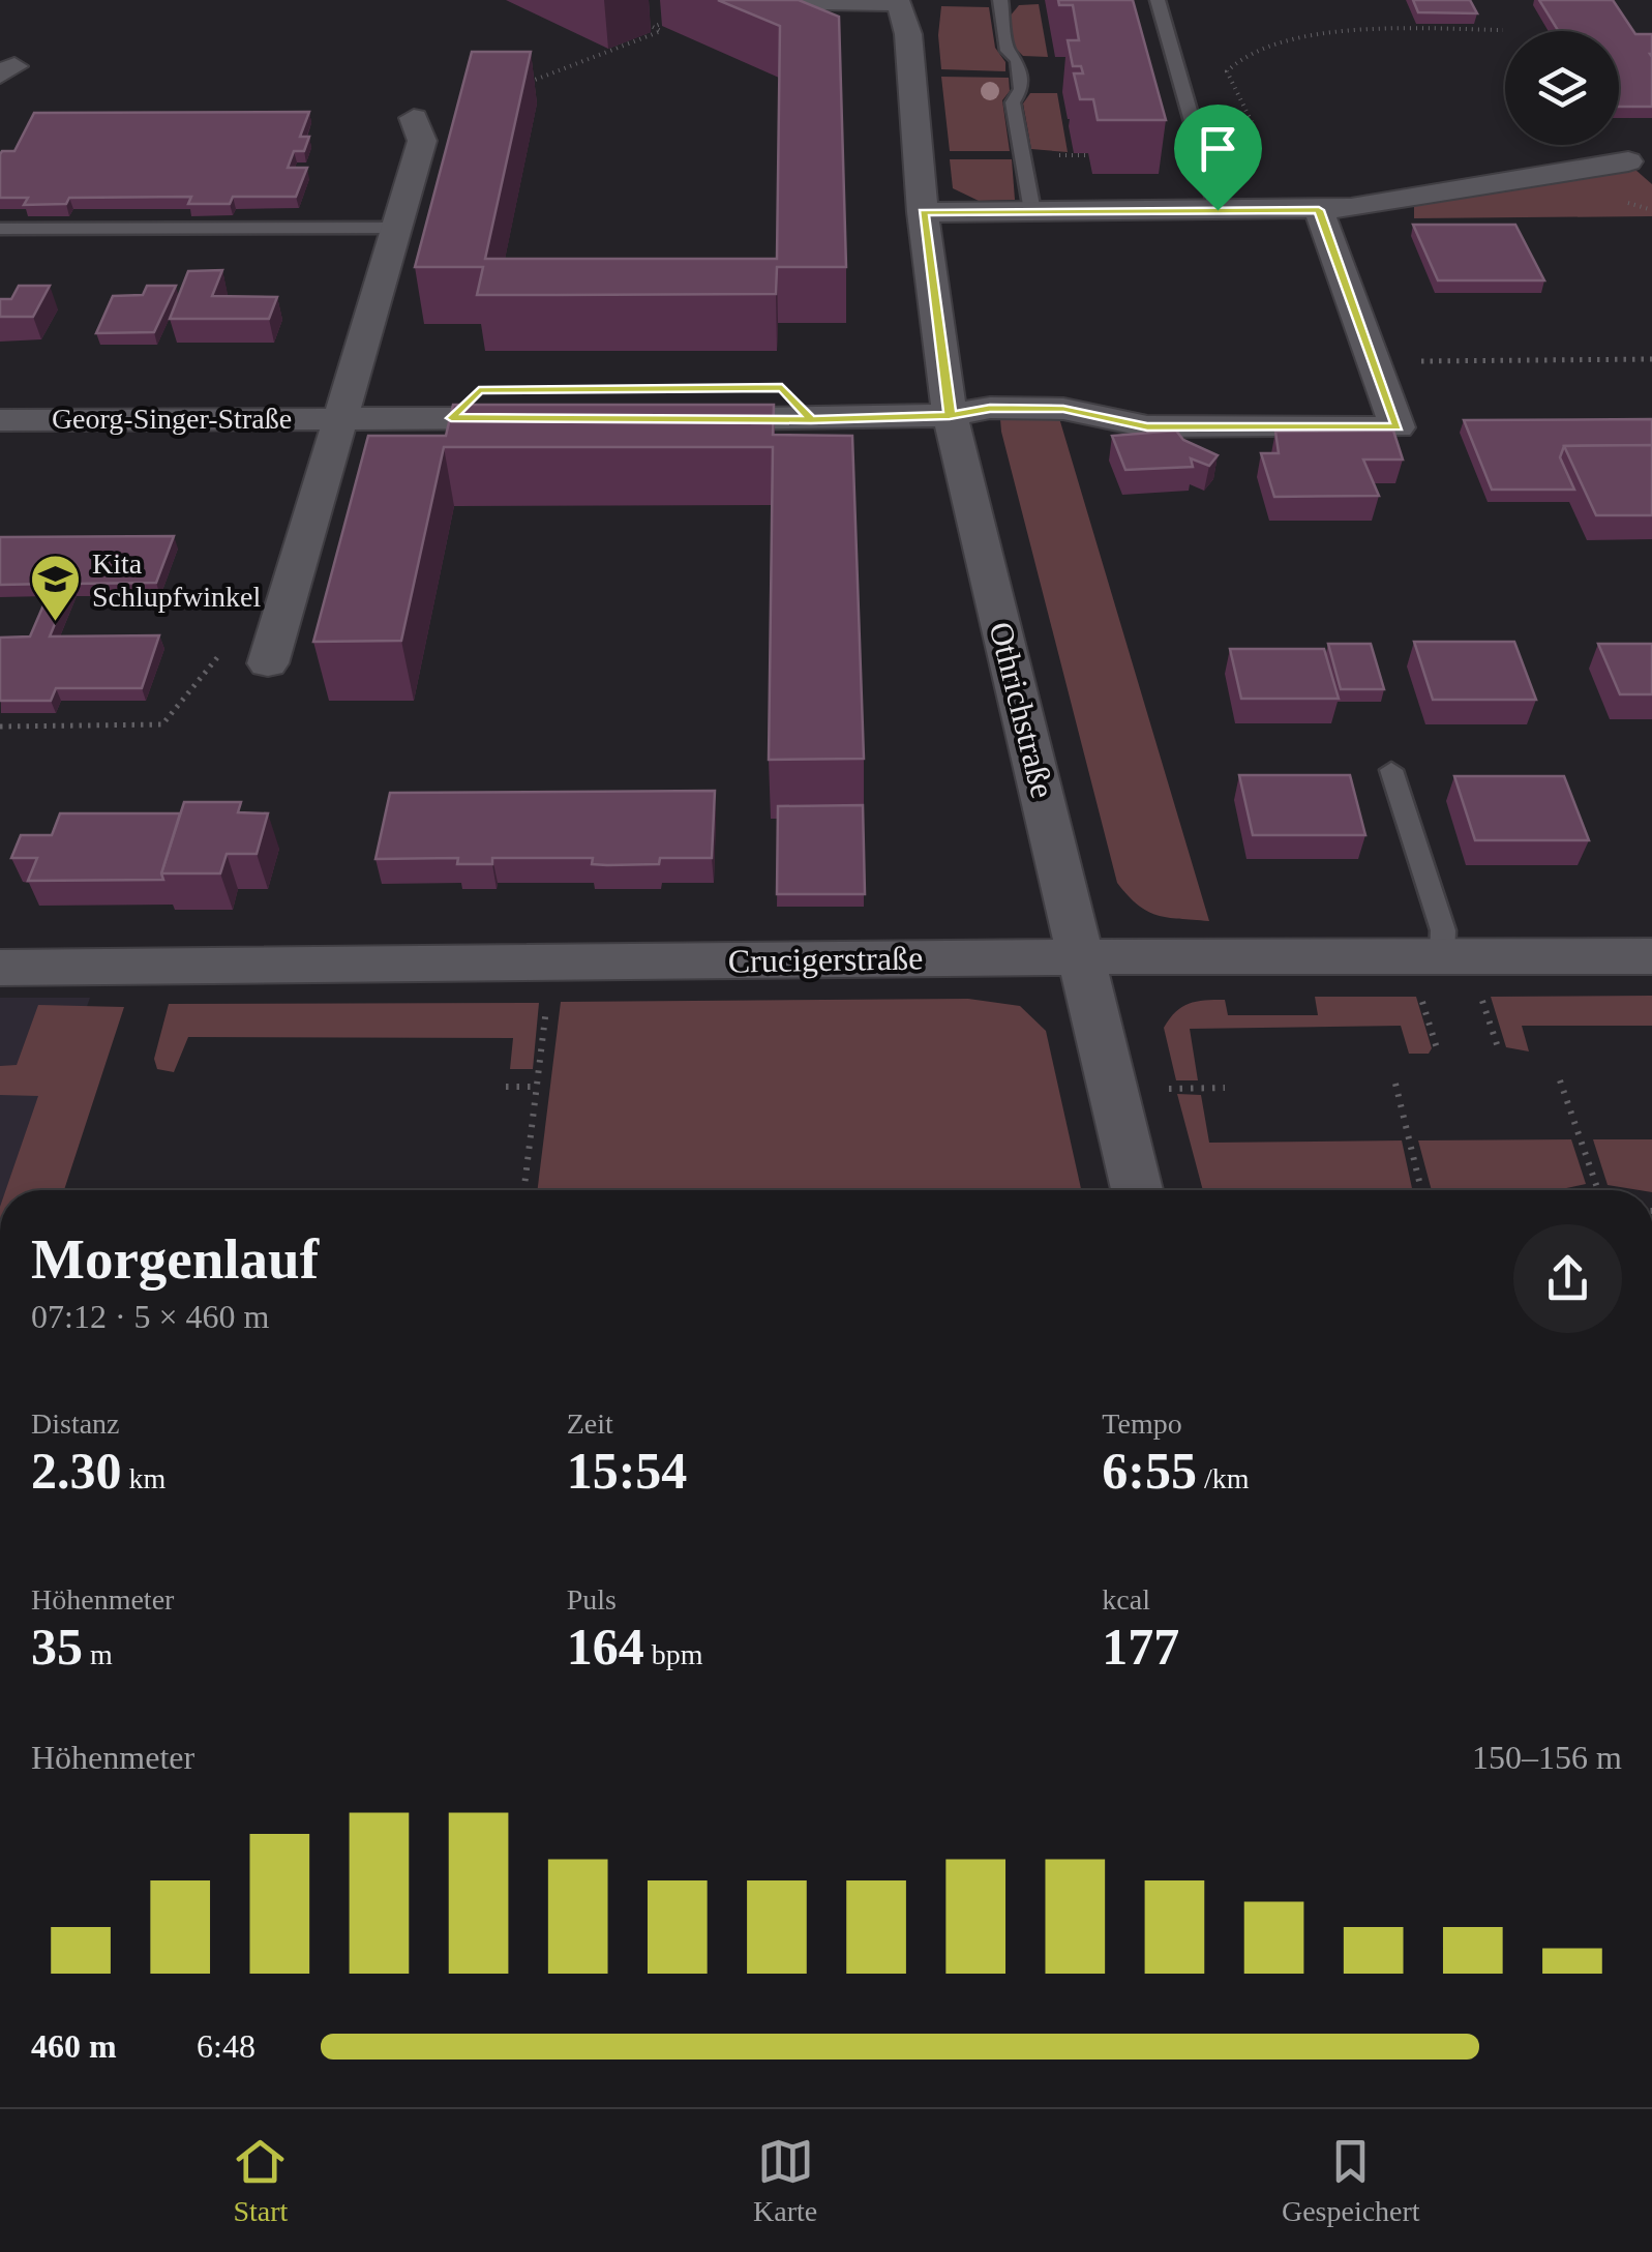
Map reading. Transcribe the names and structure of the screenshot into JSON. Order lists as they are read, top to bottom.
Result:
{
  "streets": {
    "street": ["Georg-Singer-Straße", "Othrichstraße", "Crucigerstraße"]
  },
  "crossings": [
    ["Othrichstraße", "Crucigerstraße"]
  ],
  "places": {
    "school or university": ["Kita Schlupfwinkel"]
  },
  "page": {
    "heading": ["Morgenlauf", "07:12 · 5 × 460 m"],
    "stats": [
      ["Distanz", "2.30 km"],
      ["Zeit", "15:54"],
      ["Tempo", "6:55 /km"],
      ["Höhenmeter", "35 m"],
      ["Puls", "164 bpm"],
      ["kcal", "177"]
    ],
    "chart": ["Höhenmeter", "150–156 m"],
    "list": [
      {
        "name": "460 m",
        "note": "6:48"
      }
    ],
    "tabs": ["Start", "Karte", "Gespeichert"]
  }
}
